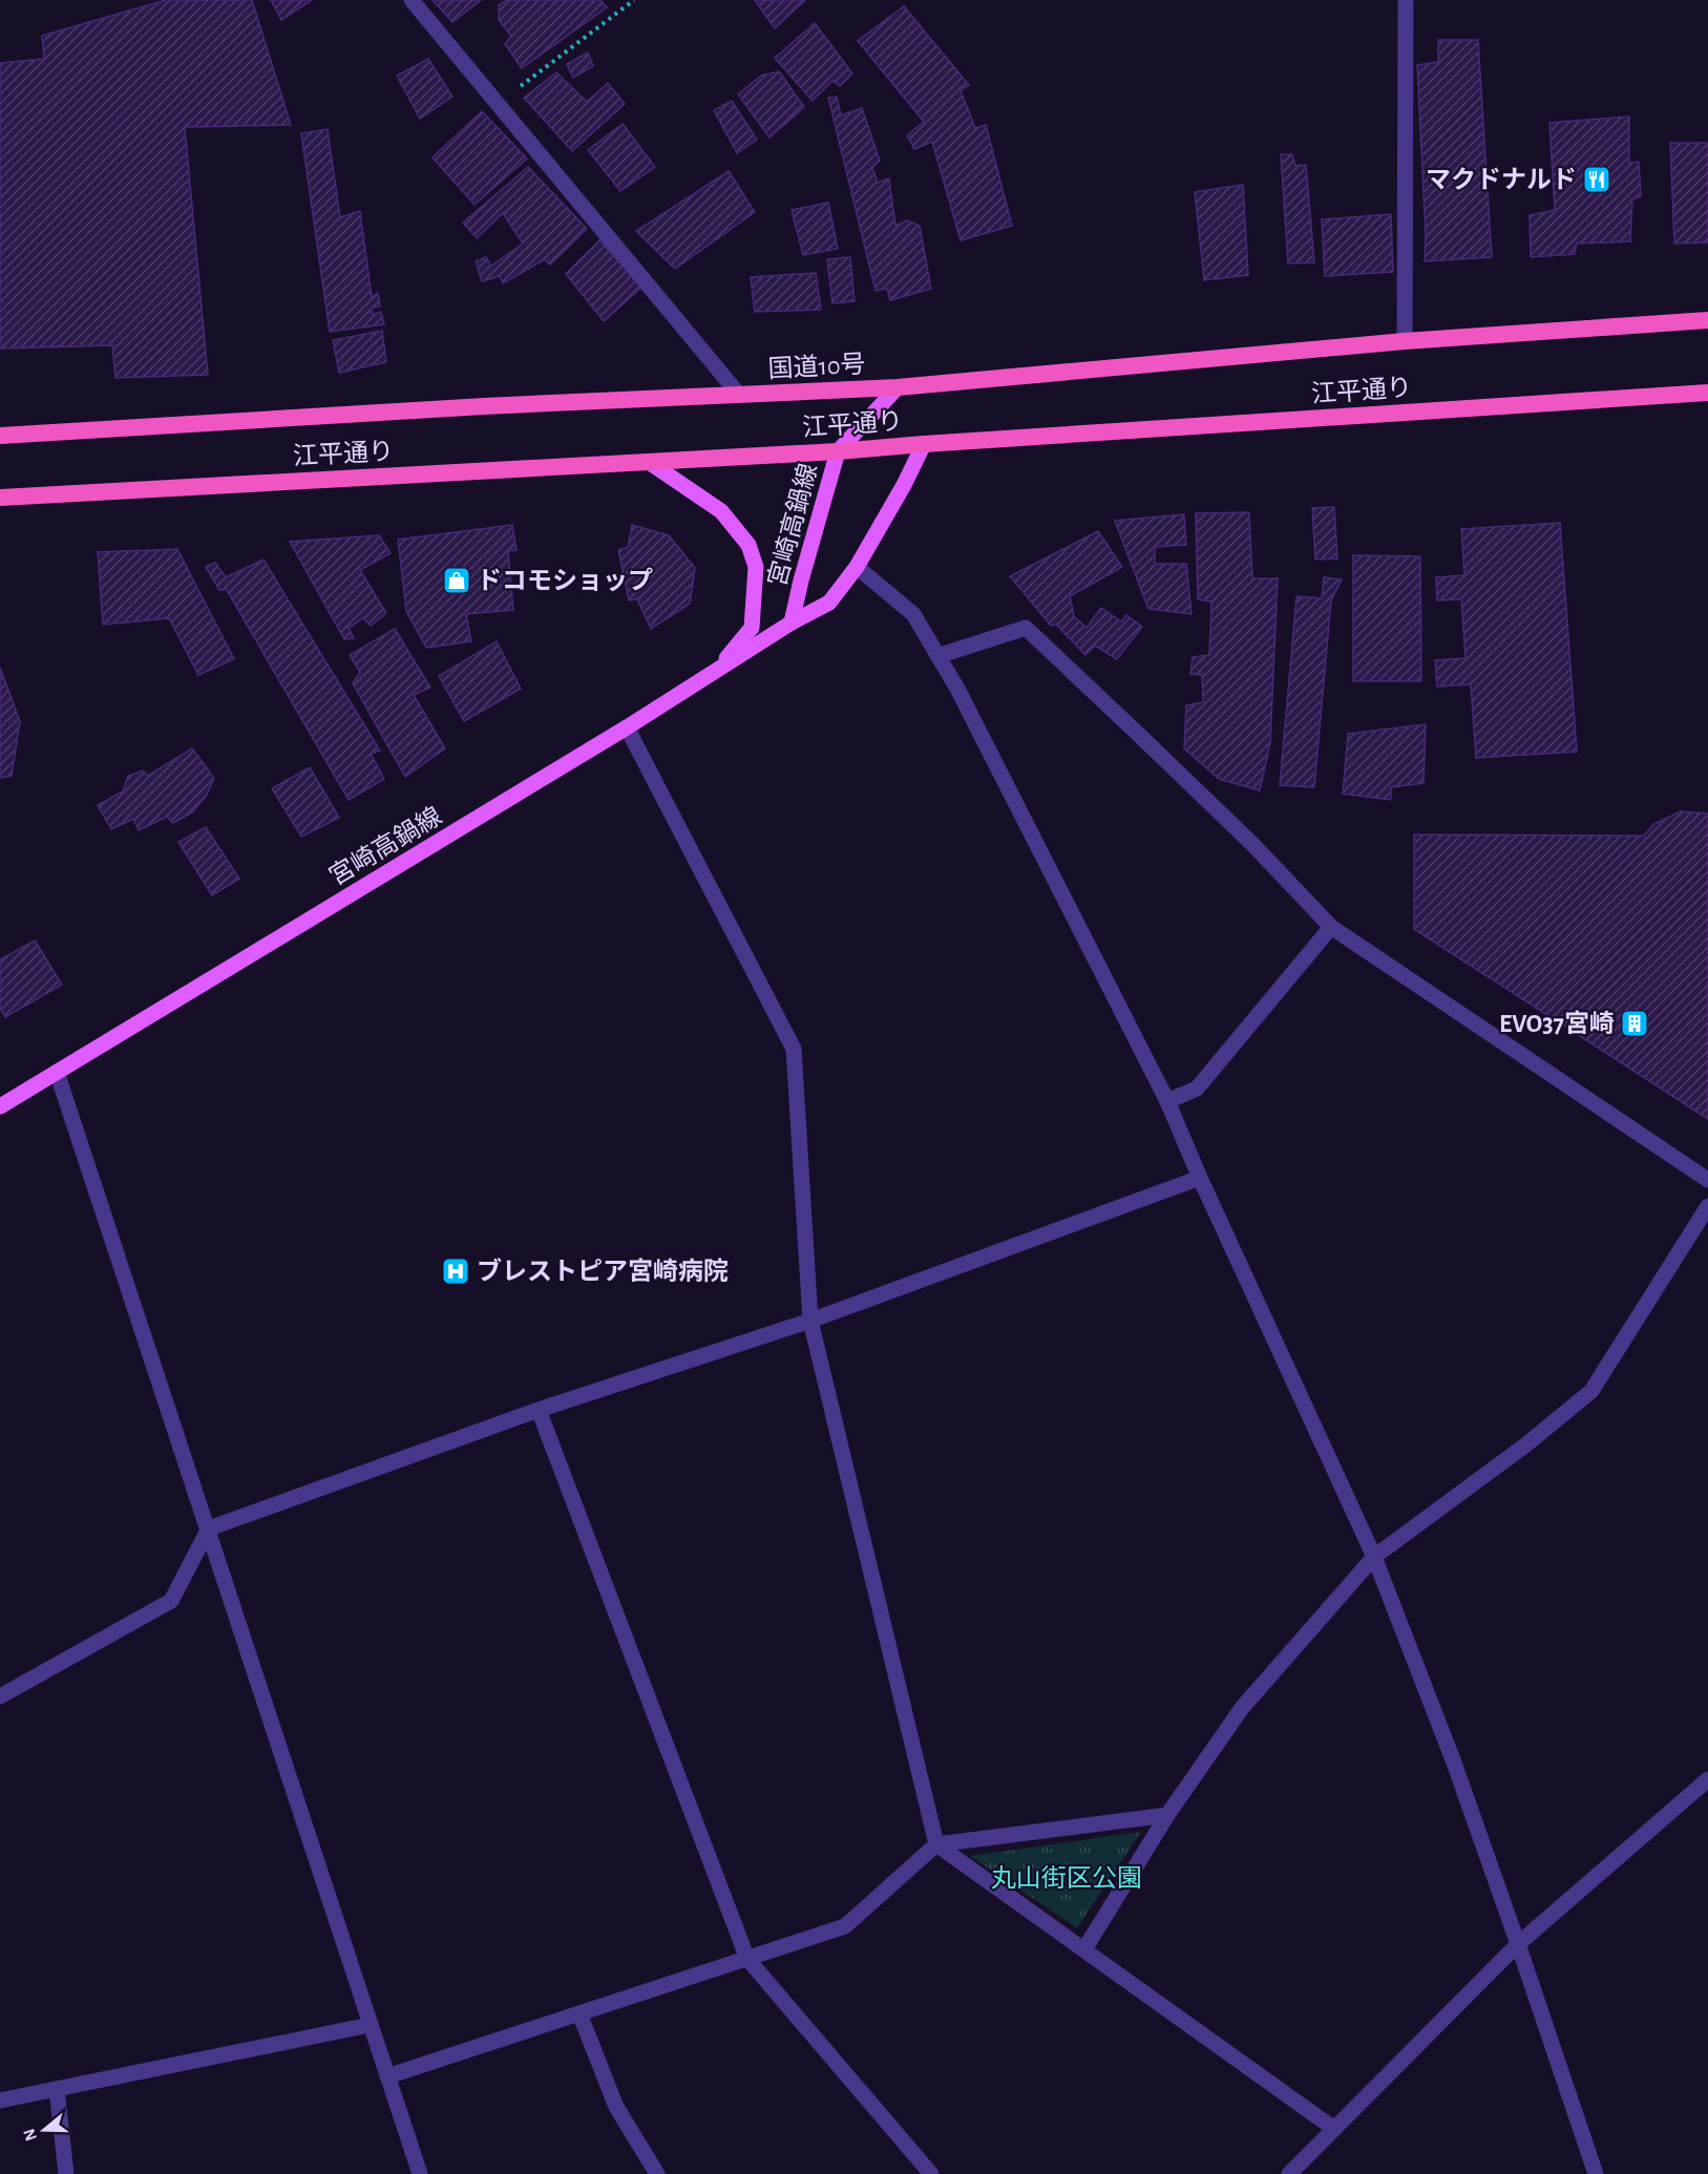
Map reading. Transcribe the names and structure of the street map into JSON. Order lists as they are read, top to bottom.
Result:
{
  "streets": {
    "highway": ["国道10号", "江平通り"],
    "main road": ["宮崎高鍋線"]
  },
  "crossings": [
    ["国道10号", "江平通り"],
    ["国道10号", "宮崎高鍋線"],
    ["江平通り", "宮崎高鍋線"]
  ],
  "parks": ["丸山街区公園"],
  "places": {
    "restaurant": ["マクドナルド"],
    "shop": ["ドコモショップ"],
    "building": ["EVO37宮崎"],
    "hospital": ["ブレストピア宮崎病院"]
  },
  "north": "left"
}
